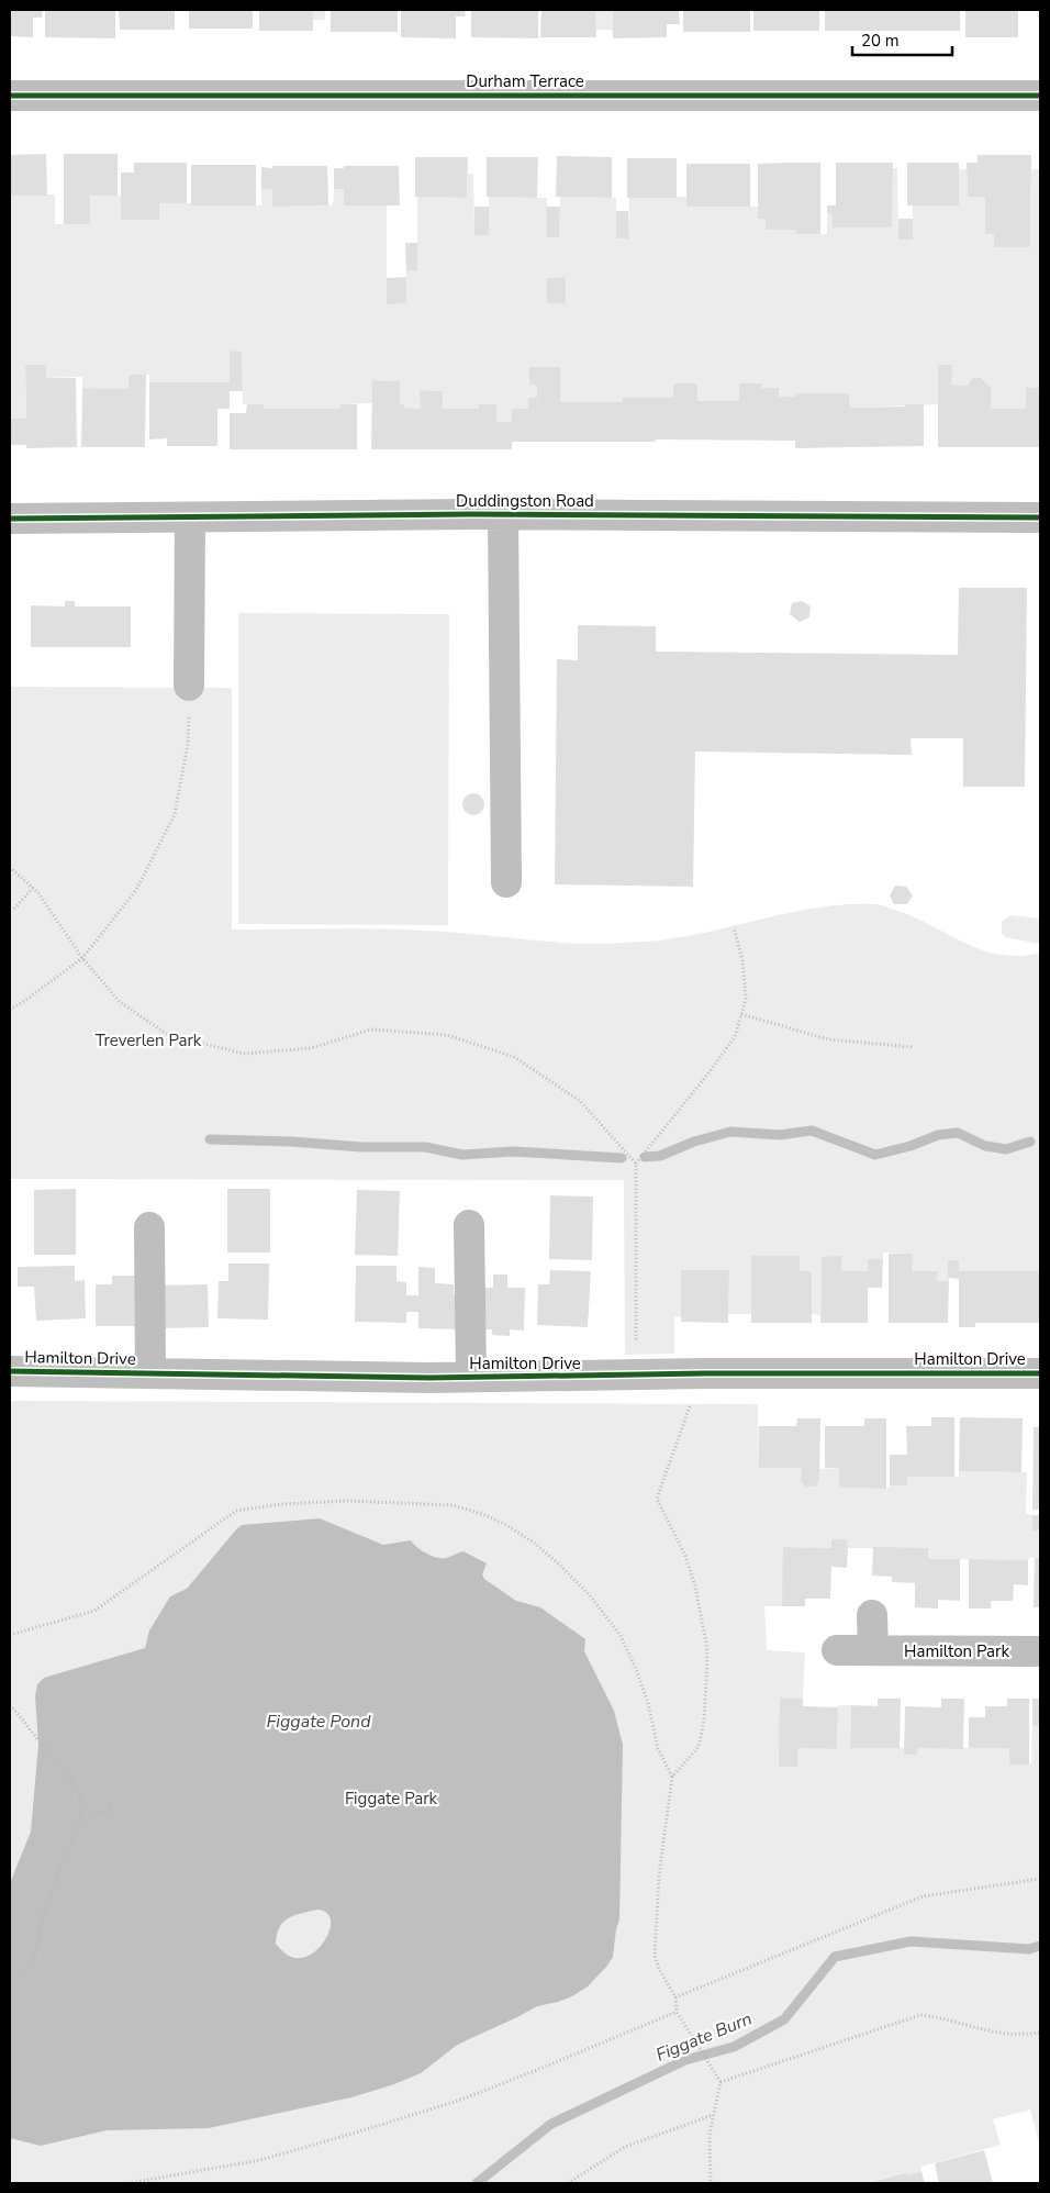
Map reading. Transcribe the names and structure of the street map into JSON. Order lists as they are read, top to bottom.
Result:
{
  "streets": {
    "street": [
      "Durham Terrace",
      "Duddingston Road",
      "Hamilton Drive",
      "Hamilton Park"
    ]
  },
  "water": ["Figgate Pond", "Figgate Burn"],
  "parks": ["Treverlen Park", "Figgate Park"],
  "scale_bar": "20 m"
}
